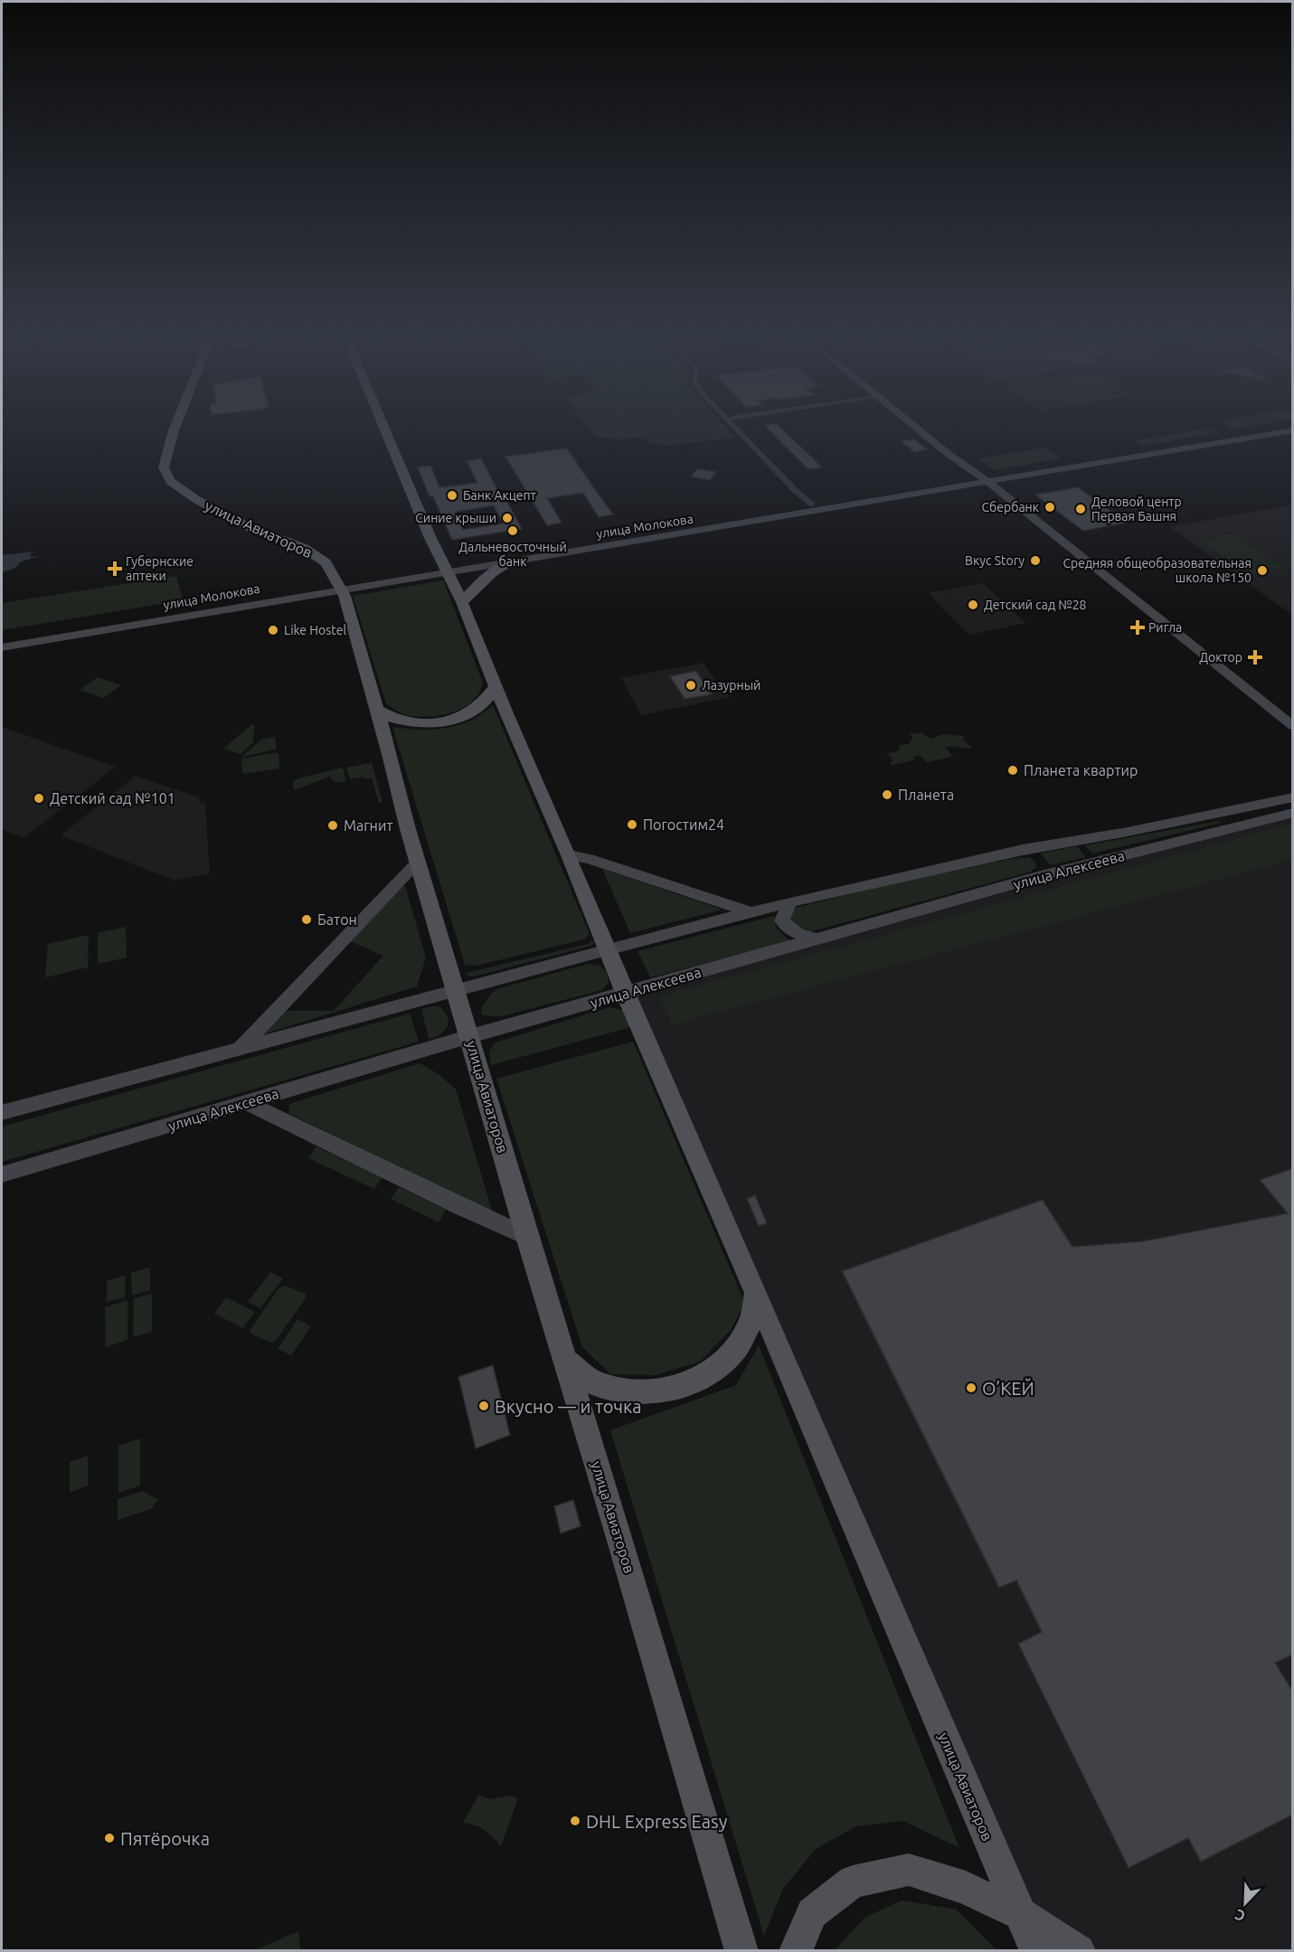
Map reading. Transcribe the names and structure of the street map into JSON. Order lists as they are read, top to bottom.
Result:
{
  "streets": {
    "main road": ["улица Авиаторов"],
    "street": ["улица Молокова", "улица Алексеева"]
  },
  "crossings": [
    ["улица Молокова", "улица Авиаторов"],
    ["улица Авиаторов", "улица Алексеева"]
  ],
  "places": {
    "other": [
      "Банк Акцепт",
      "Сбербанк",
      "Деловой центр Первая Башня",
      "Синие крыши",
      "Дальневосточный банк",
      "Вкус Story",
      "Средняя общеобразовательная школа №150",
      "Детский сад №28",
      "Like Hostel",
      "Лазурный",
      "Планета квартир",
      "Планета",
      "Детский сад №101",
      "Погостим24",
      "Магнит",
      "Батон",
      "О’КЕЙ",
      "Вкусно — и точка",
      "DHL Express Easy",
      "Пятёрочка"
    ],
    "health": ["Губернские аптеки", "Ригла", "Доктор"]
  },
  "north": "bottom left"
}
